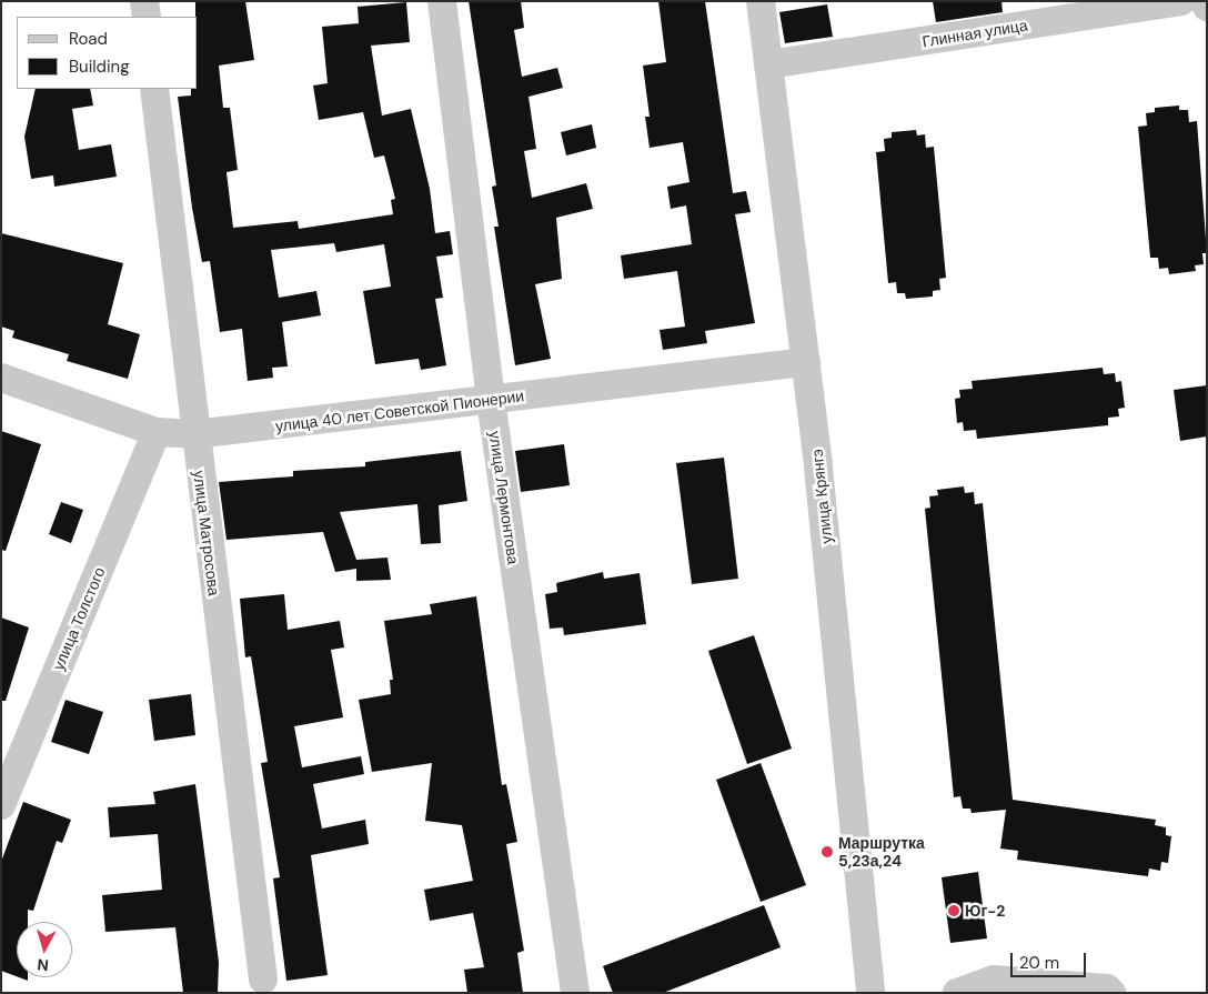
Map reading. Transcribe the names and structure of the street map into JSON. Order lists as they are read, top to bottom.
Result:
{
  "streets": {
    "street": [
      "Глинная улица",
      "улица 40 лет Советской Пионерии",
      "улица Крянгэ",
      "улица Лермонтова",
      "улица Матросова",
      "улица Толстого"
    ]
  },
  "crossings": [
    ["Глинная улица", "улица Крянгэ"],
    ["улица 40 лет Советской Пионерии", "улица Крянгэ"],
    ["улица 40 лет Советской Пионерии", "улица Лермонтова"],
    ["улица 40 лет Советской Пионерии", "улица Матросова"],
    ["улица 40 лет Советской Пионерии", "улица Толстого"]
  ],
  "places": ["Маршрутка 5,23а,24", "Юг-2"],
  "legend": ["Road", "Building"],
  "scale_bar": "20 m",
  "north": "bottom"
}
